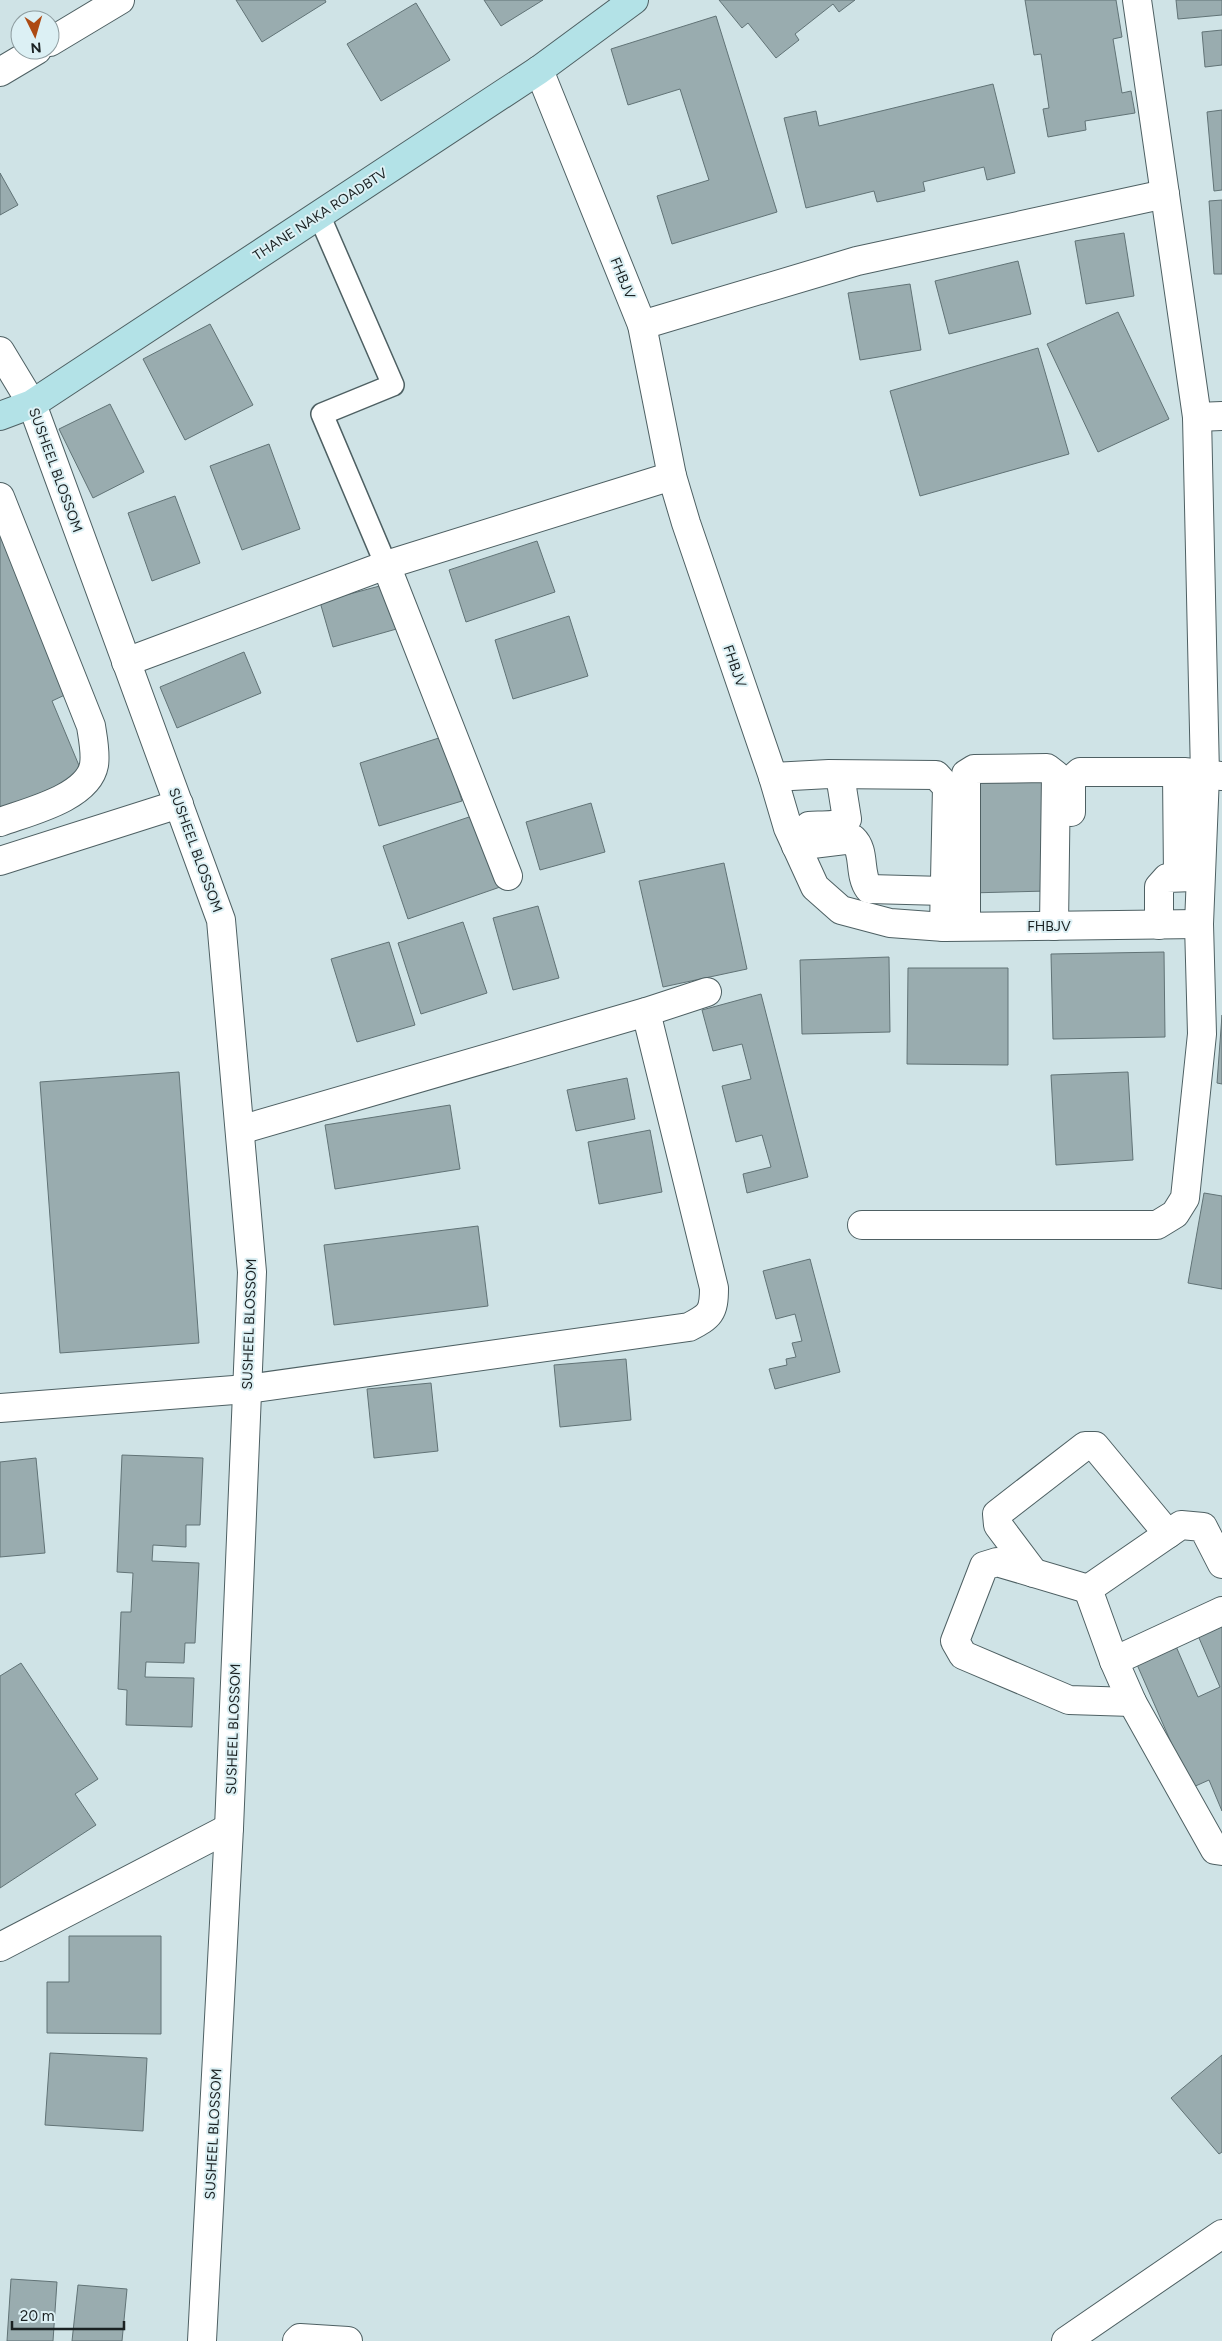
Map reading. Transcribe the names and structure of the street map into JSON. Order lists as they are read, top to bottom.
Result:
{
  "streets": {
    "main road": ["THANE NAKA ROADBTV"],
    "street": ["FHBJV", "SUSHEEL BLOSSOM"]
  },
  "crossings": [
    ["THANE NAKA ROADBTV", "FHBJV"],
    ["THANE NAKA ROADBTV", "SUSHEEL BLOSSOM"]
  ],
  "scale_bar": "20 m",
  "north": "bottom"
}
